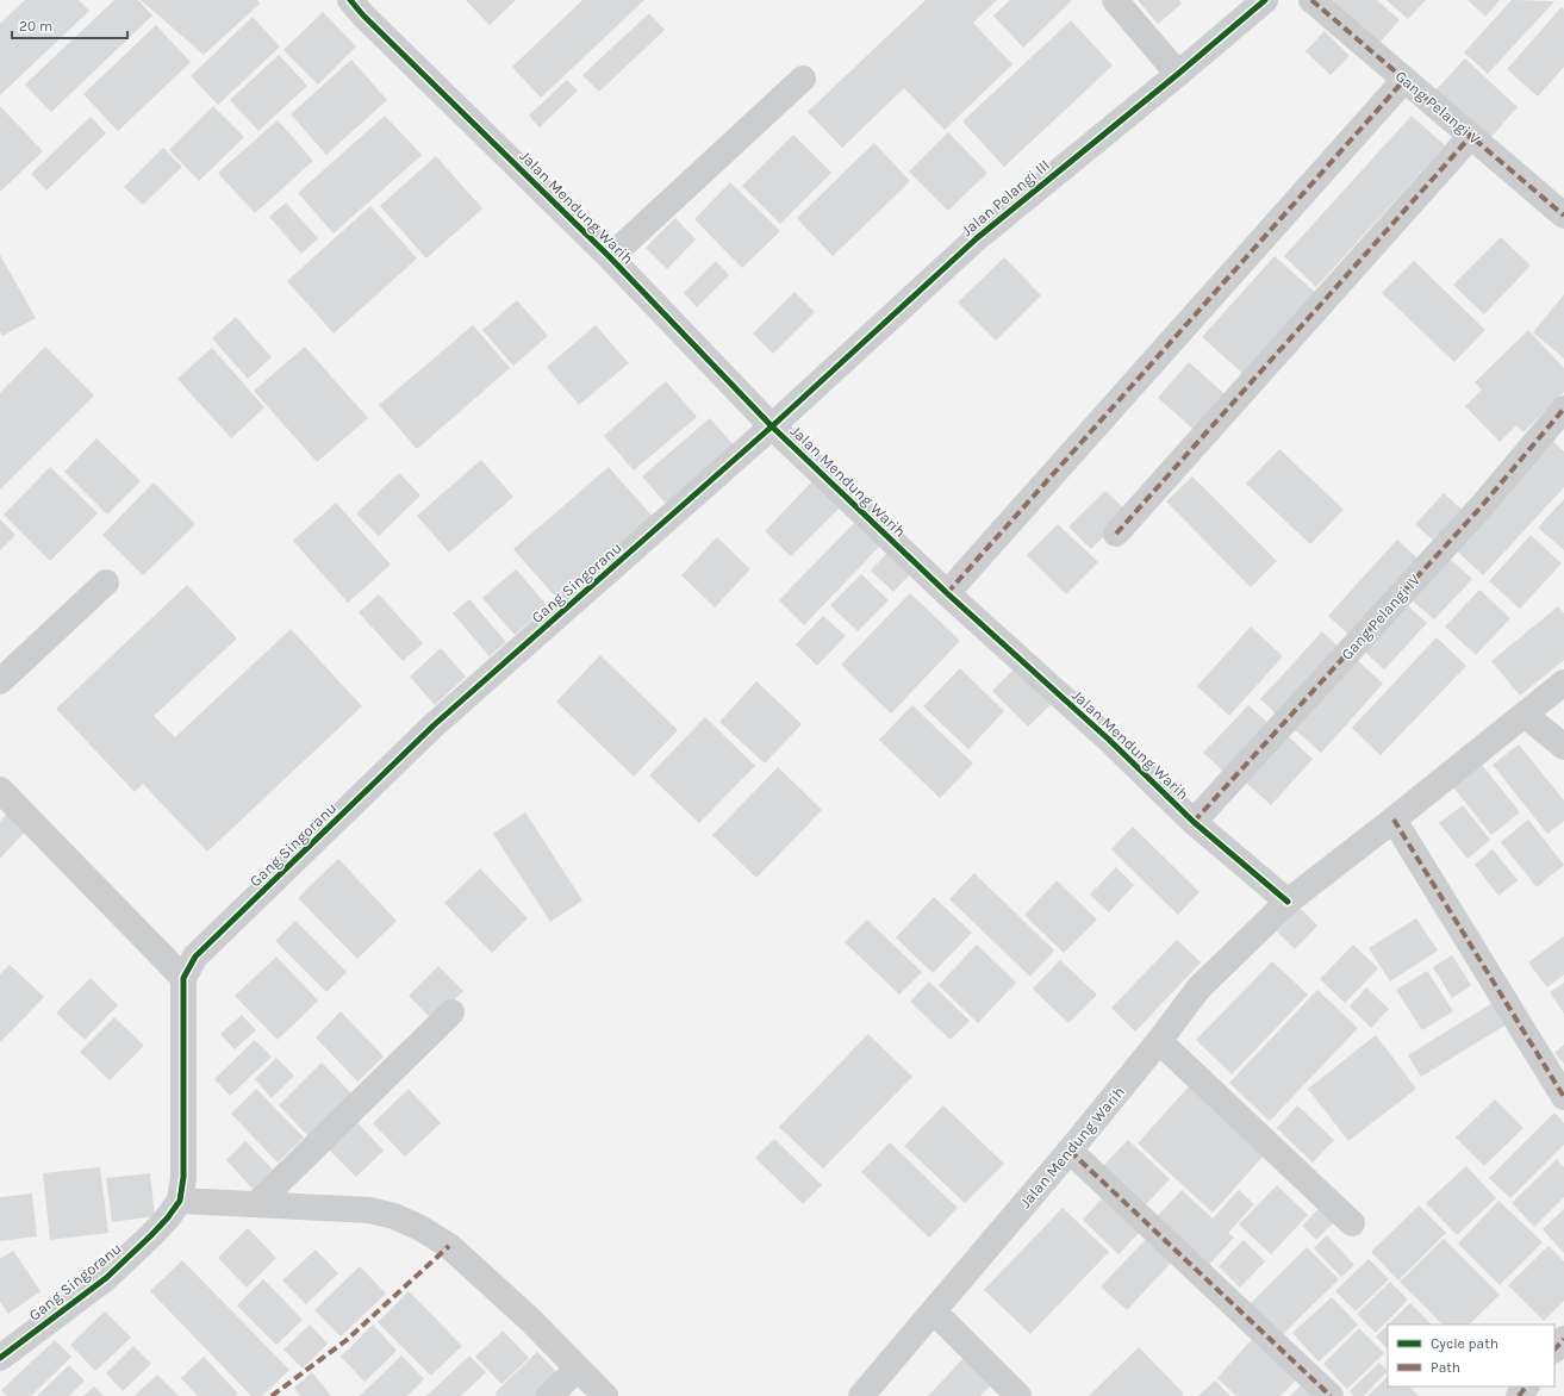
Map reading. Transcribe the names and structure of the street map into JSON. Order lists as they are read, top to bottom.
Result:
{
  "streets": {
    "street": [
      "Gang Pelangi V",
      "Jalan Pelangi III",
      "Jalan Mendung Warih",
      "Gang Singoranu",
      "Gang Pelangi IV"
    ]
  },
  "crossings": [
    ["Jalan Pelangi III", "Jalan Mendung Warih"],
    ["Jalan Pelangi III", "Gang Singoranu"],
    ["Jalan Mendung Warih", "Gang Singoranu"],
    ["Jalan Mendung Warih", "Gang Pelangi IV"]
  ],
  "legend": ["Cycle path", "Path"],
  "scale_bar": "20 m"
}
